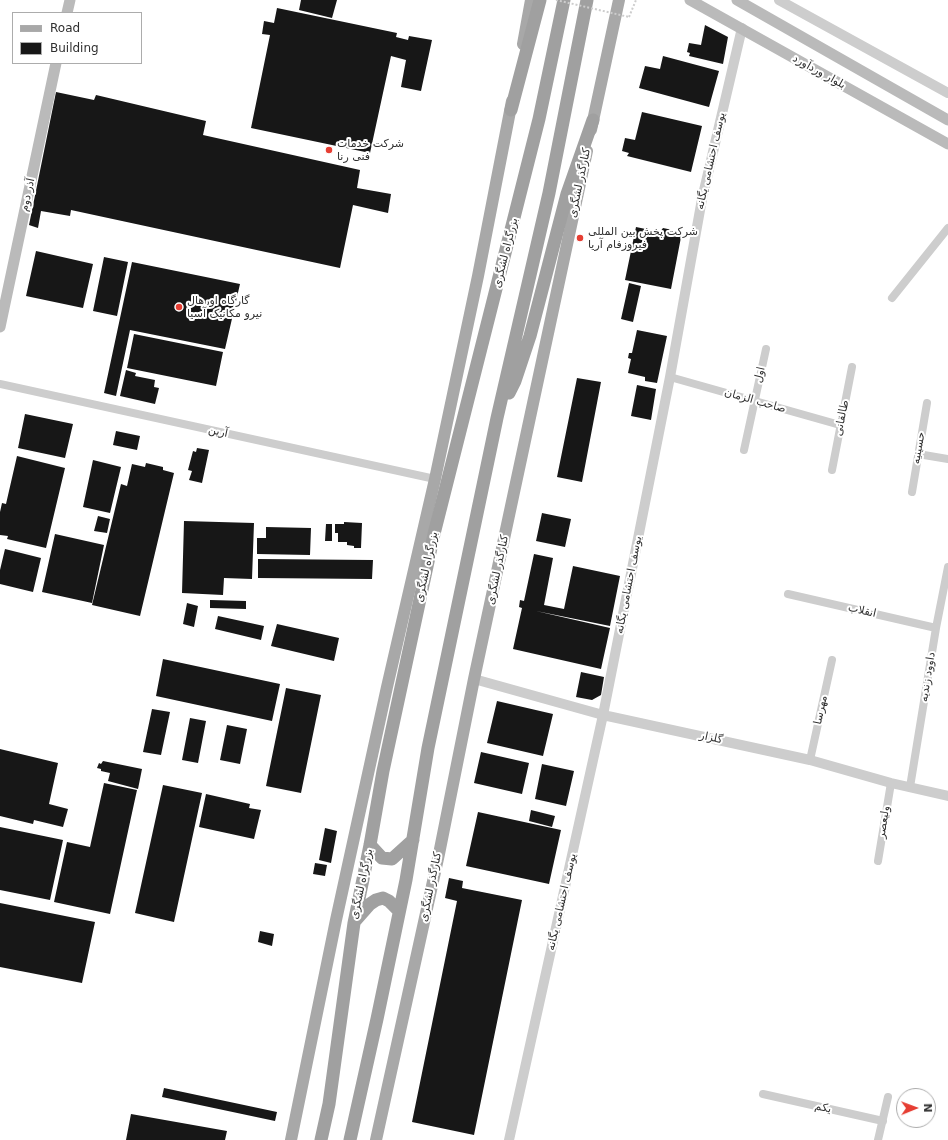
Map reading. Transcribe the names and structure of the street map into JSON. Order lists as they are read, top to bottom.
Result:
{
  "streets": {
    "highway": ["بزرگراه لشگری"],
    "main road": ["بلوار وردآورد", "کنارگذر لشگری", "آذر دوم"],
    "street": [
      "یوسف احتشامی یگانه",
      "اول",
      "صاحب الزمان",
      "طالقانی",
      "آرین",
      "حسینیه",
      "انقلاب",
      "داوود زندیه",
      "مهرسا",
      "گلزار",
      "ولیعصر",
      "یکم"
    ]
  },
  "crossings": [
    ["بلوار وردآورد", "یوسف احتشامی یگانه"],
    ["یوسف احتشامی یگانه", "صاحب الزمان"],
    ["یوسف احتشامی یگانه", "گلزار"],
    ["کنارگذر لشگری", "گلزار"],
    ["اول", "صاحب الزمان"],
    ["صاحب الزمان", "طالقانی"],
    ["انقلاب", "داوود زندیه"],
    ["داوود زندیه", "گلزار"],
    ["مهرسا", "گلزار"],
    ["گلزار", "ولیعصر"]
  ],
  "places": ["شرکت خدمات فنی رنا", "شرکت پخش بین المللی فیروزفام آریا", "گارگاه اورهال نیرو مکانیک آسیا"],
  "legend": ["Road", "Building"],
  "north": "right"
}
